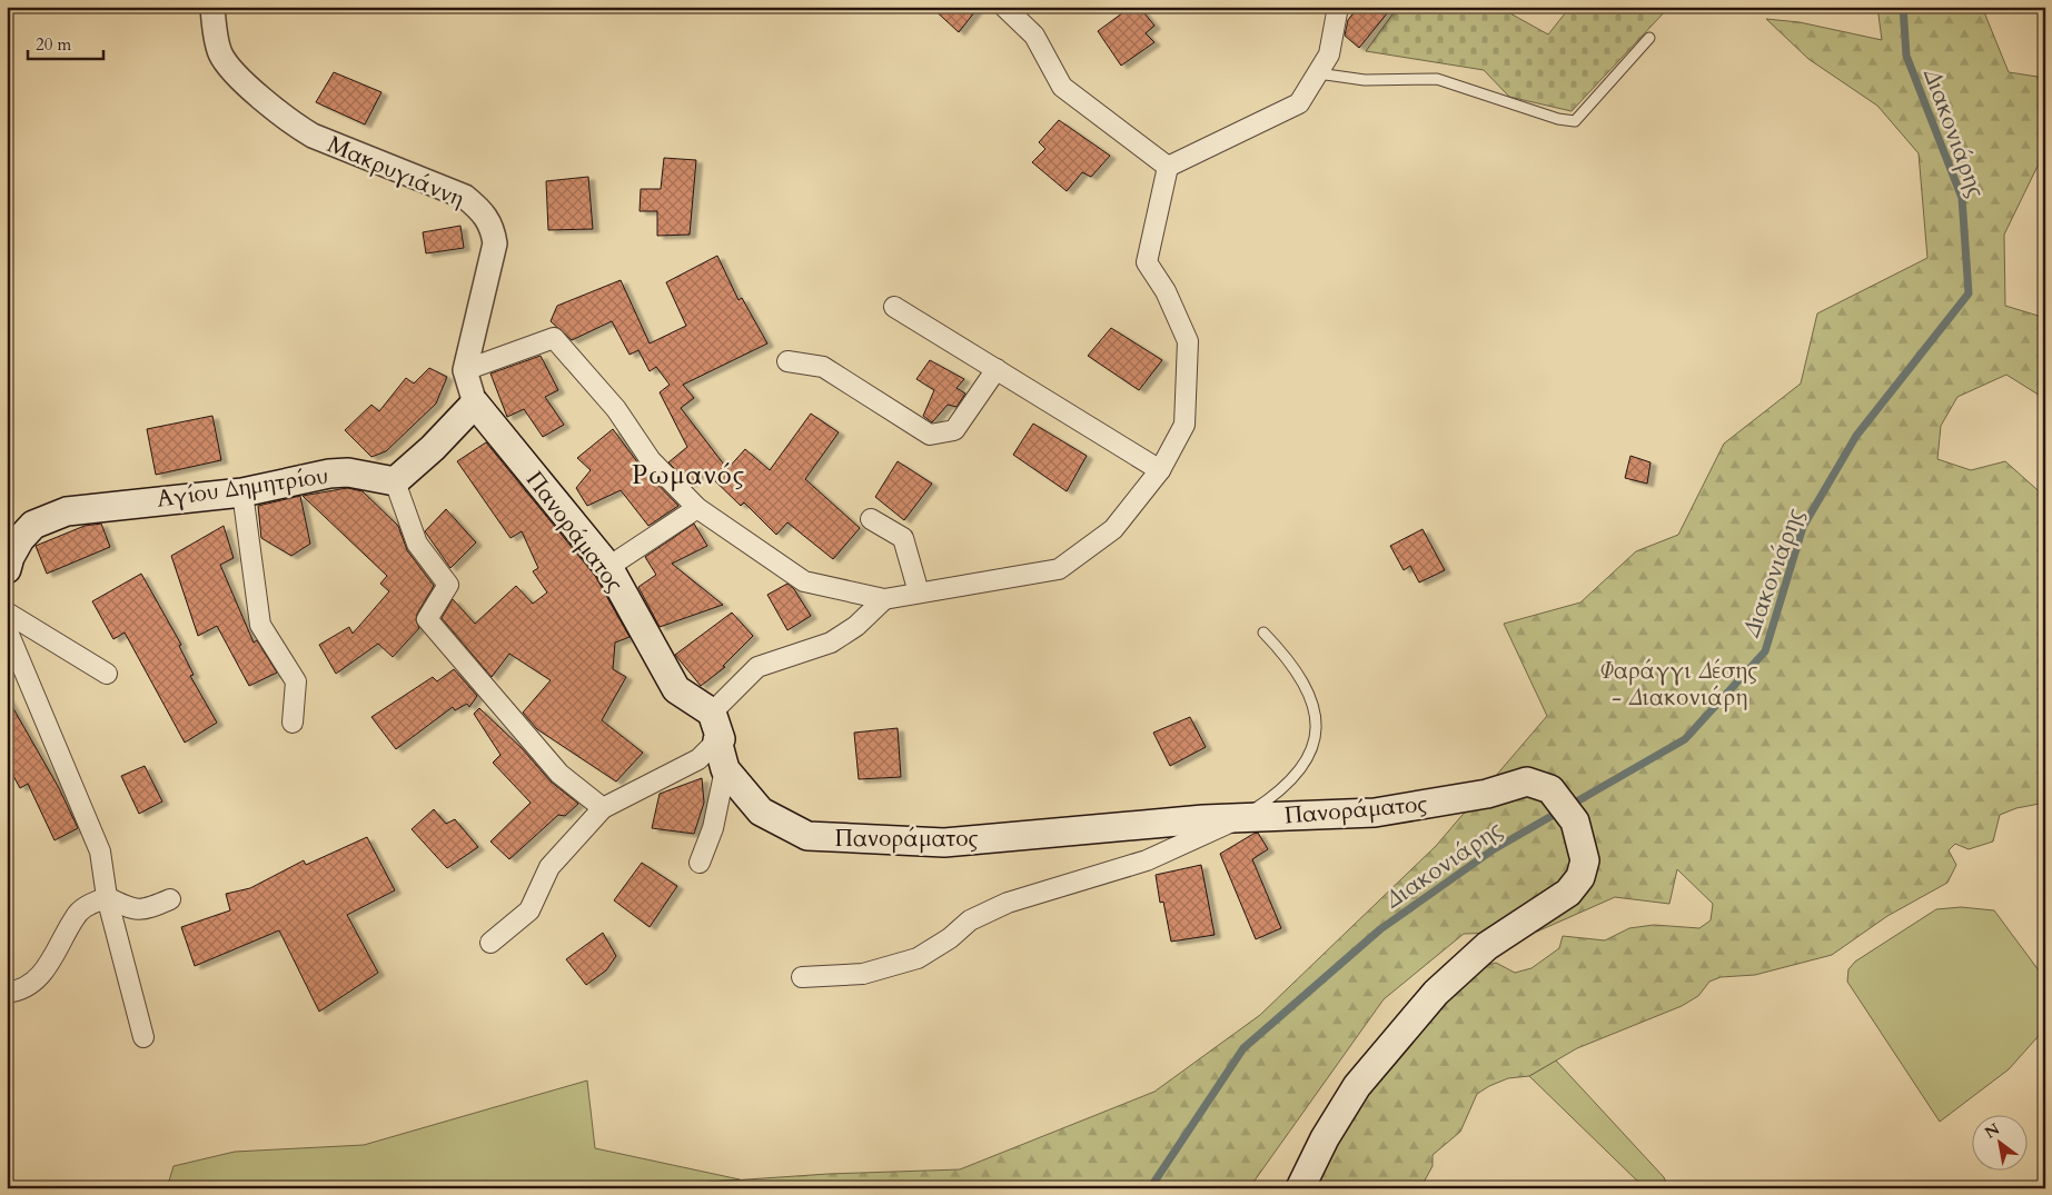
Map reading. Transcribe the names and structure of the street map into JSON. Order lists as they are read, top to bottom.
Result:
{
  "streets": {
    "main road": ["Αγίου Δημητρίου", "Πανοράματος"],
    "street": ["Μακρυγιάννη"]
  },
  "districts": ["Ρωμανός"],
  "water": ["Διακονιάρης"],
  "parks": ["Φαράγγι Δέσης - Διακονιάρη"],
  "scale_bar": "20 m",
  "north": "top left"
}
